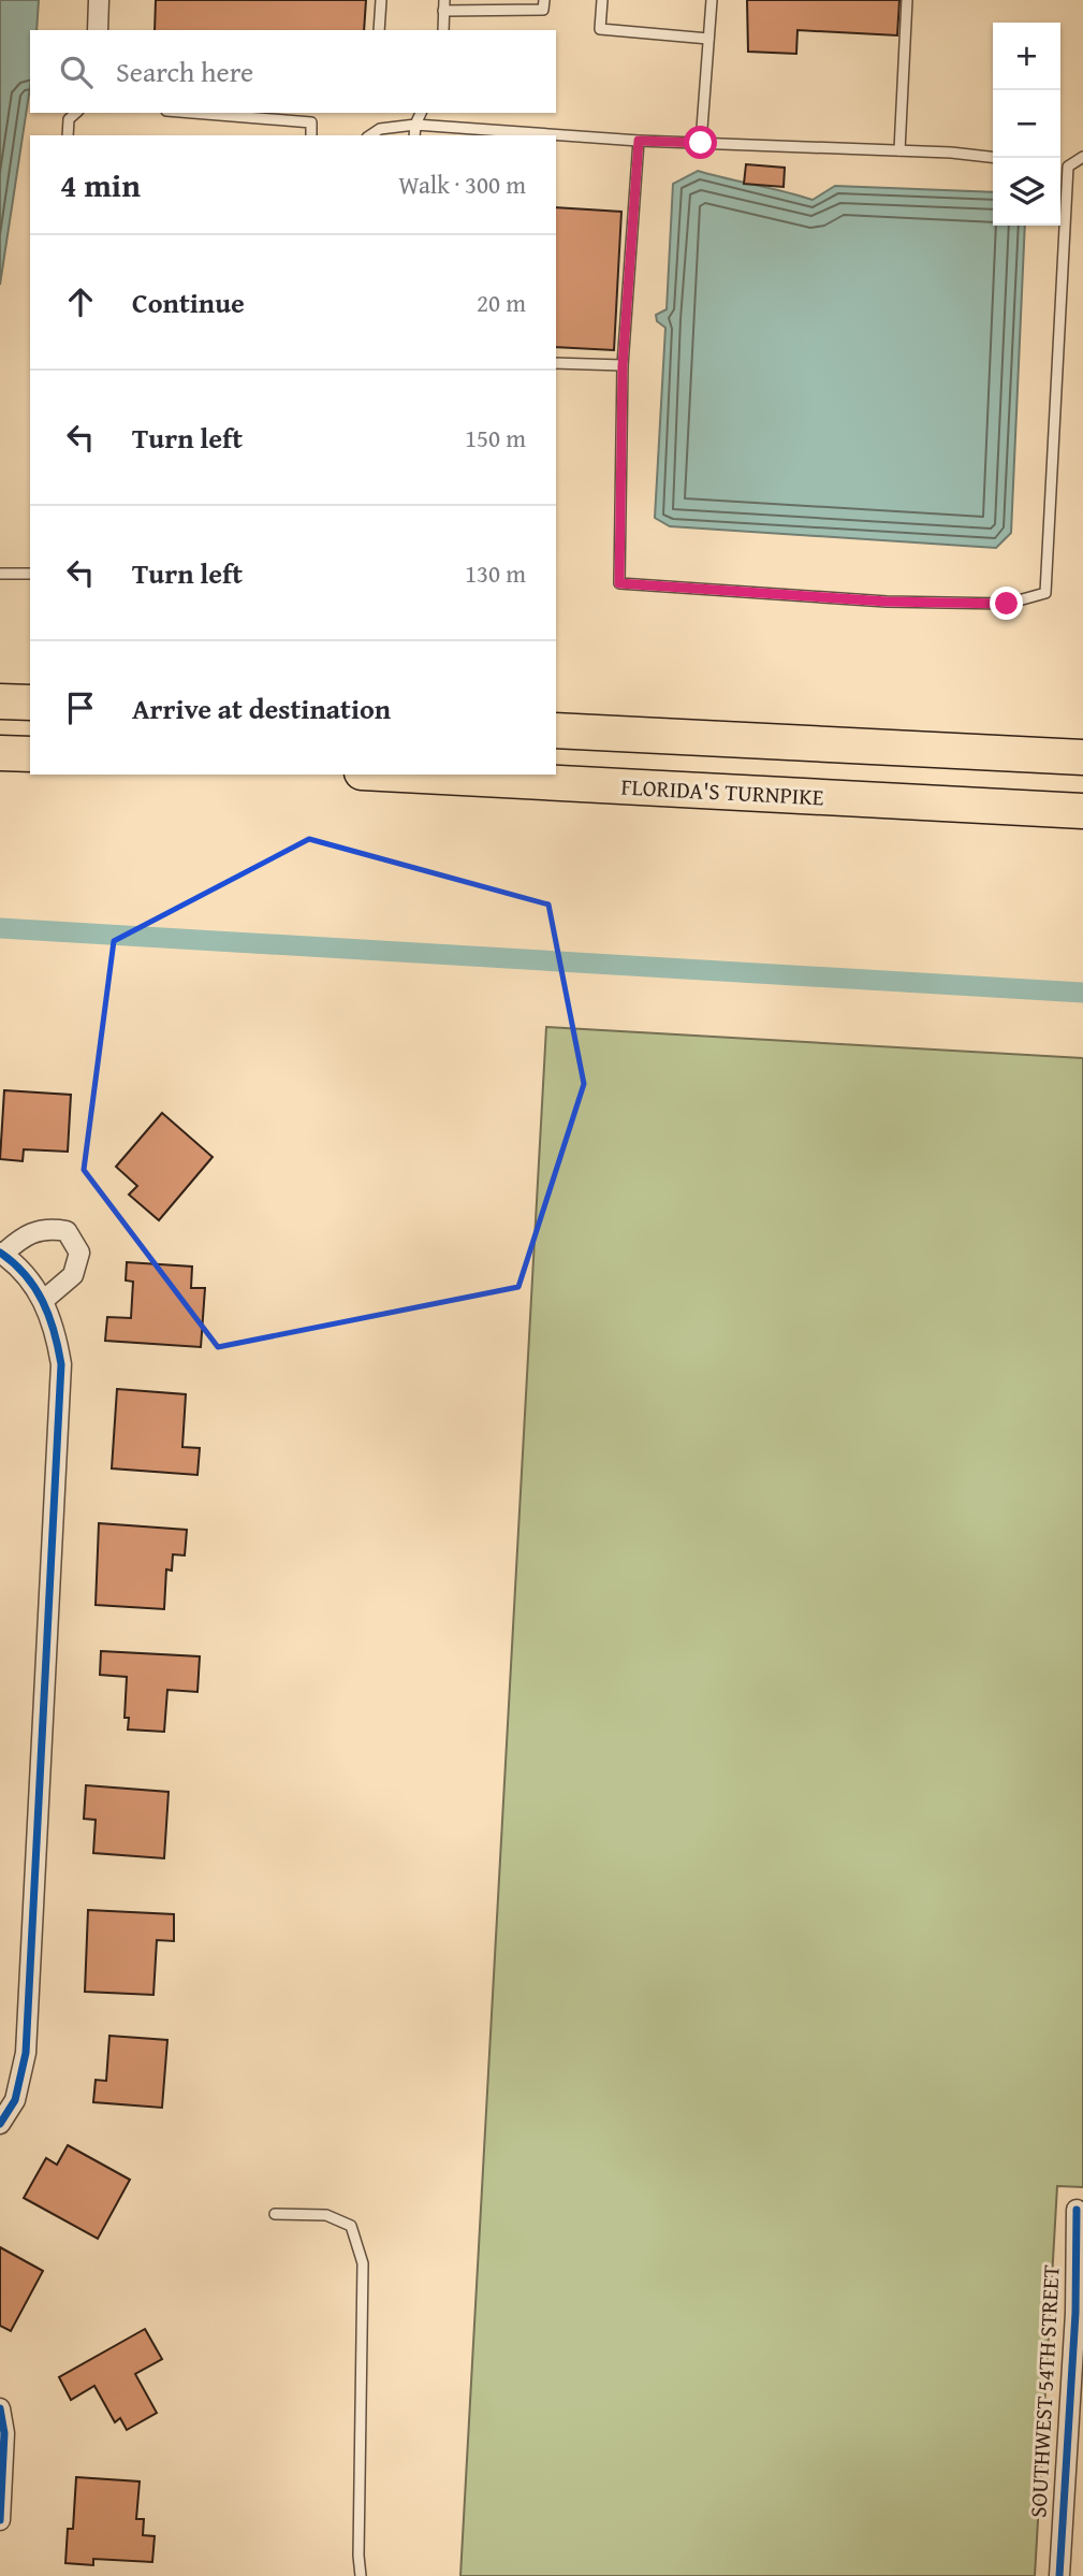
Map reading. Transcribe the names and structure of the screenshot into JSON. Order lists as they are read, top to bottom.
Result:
{
  "streets": {
    "highway": ["FLORIDA'S TURNPIKE"],
    "street": ["SOUTHWEST 54TH STREET"]
  },
  "page": {
    "map_buttons": ["+", "−"],
    "search": "Search here",
    "heading": ["4 min", "Walk · 300 m"],
    "list": [
      ["Continue", "20 m"],
      ["Turn left", "150 m"],
      ["Turn left", "130 m"],
      "Arrive at destination"
    ]
  }
}
